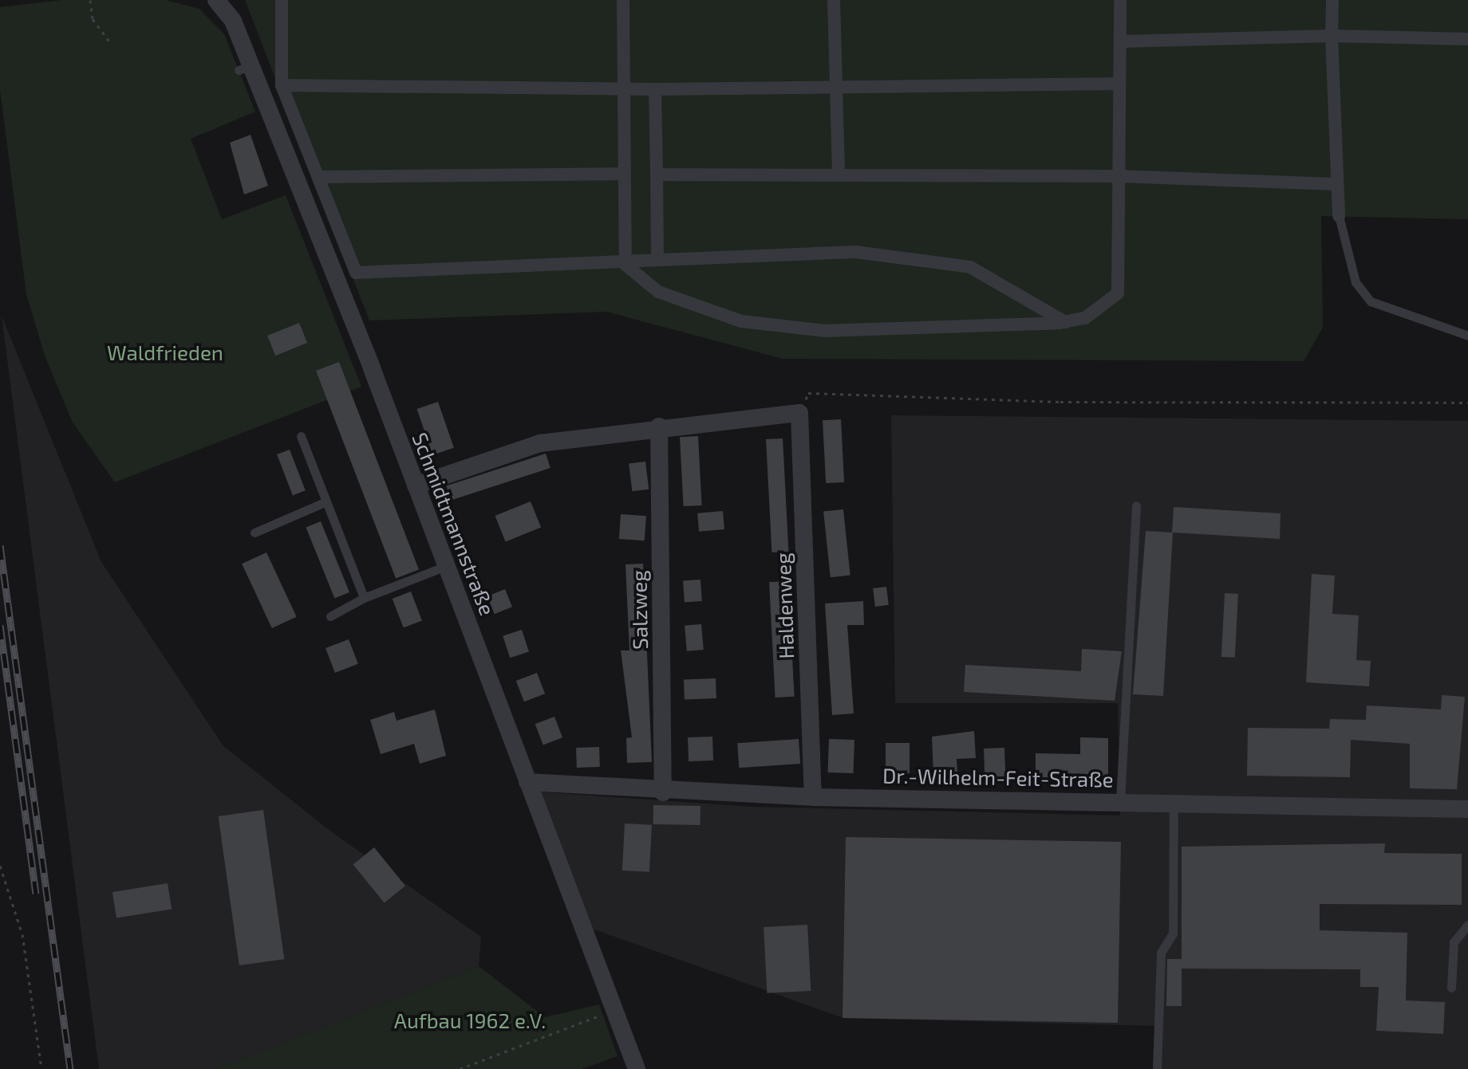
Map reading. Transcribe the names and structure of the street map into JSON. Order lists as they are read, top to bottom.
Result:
{
  "streets": {
    "street": [
      "Schmidtmannstraße",
      "Haldenweg",
      "Salzweg",
      "Dr.-Wilhelm-Feit-Straße"
    ]
  },
  "crossings": [
    ["Schmidtmannstraße", "Dr.-Wilhelm-Feit-Straße"],
    ["Haldenweg", "Dr.-Wilhelm-Feit-Straße"],
    ["Salzweg", "Dr.-Wilhelm-Feit-Straße"]
  ],
  "parks": ["Waldfrieden", "Aufbau 1962 e.V."]
}
